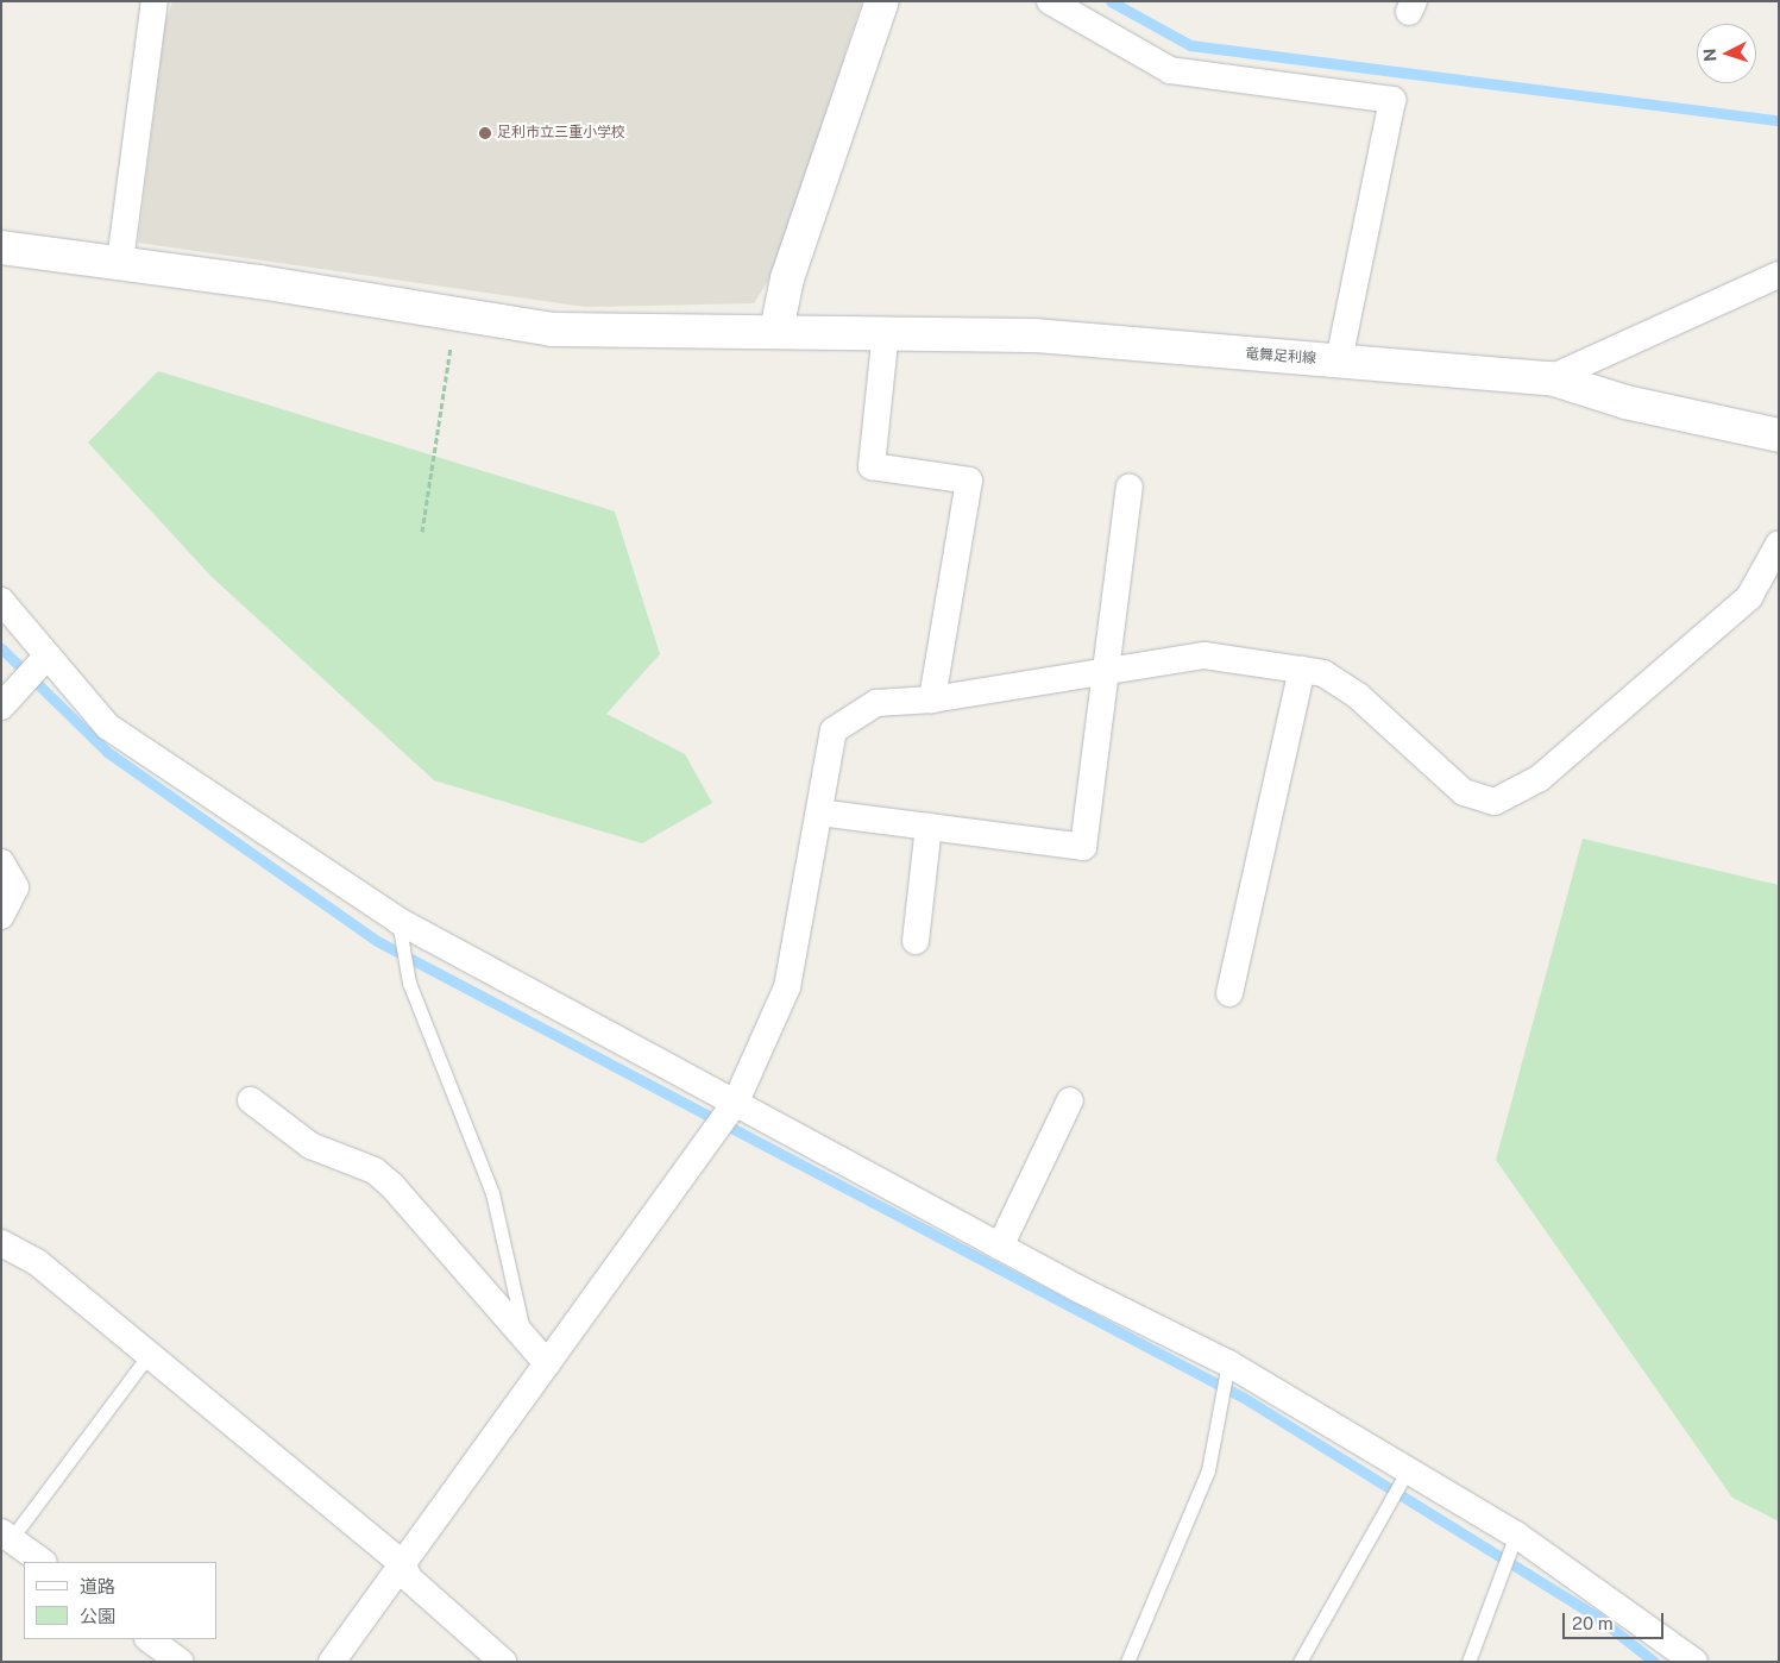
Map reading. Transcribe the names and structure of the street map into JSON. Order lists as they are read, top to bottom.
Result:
{
  "streets": {
    "street": ["竜舞足利線"]
  },
  "places": ["足利市立三重小学校"],
  "legend": ["道路", "公園"],
  "scale_bar": "20 m",
  "north": "left"
}
